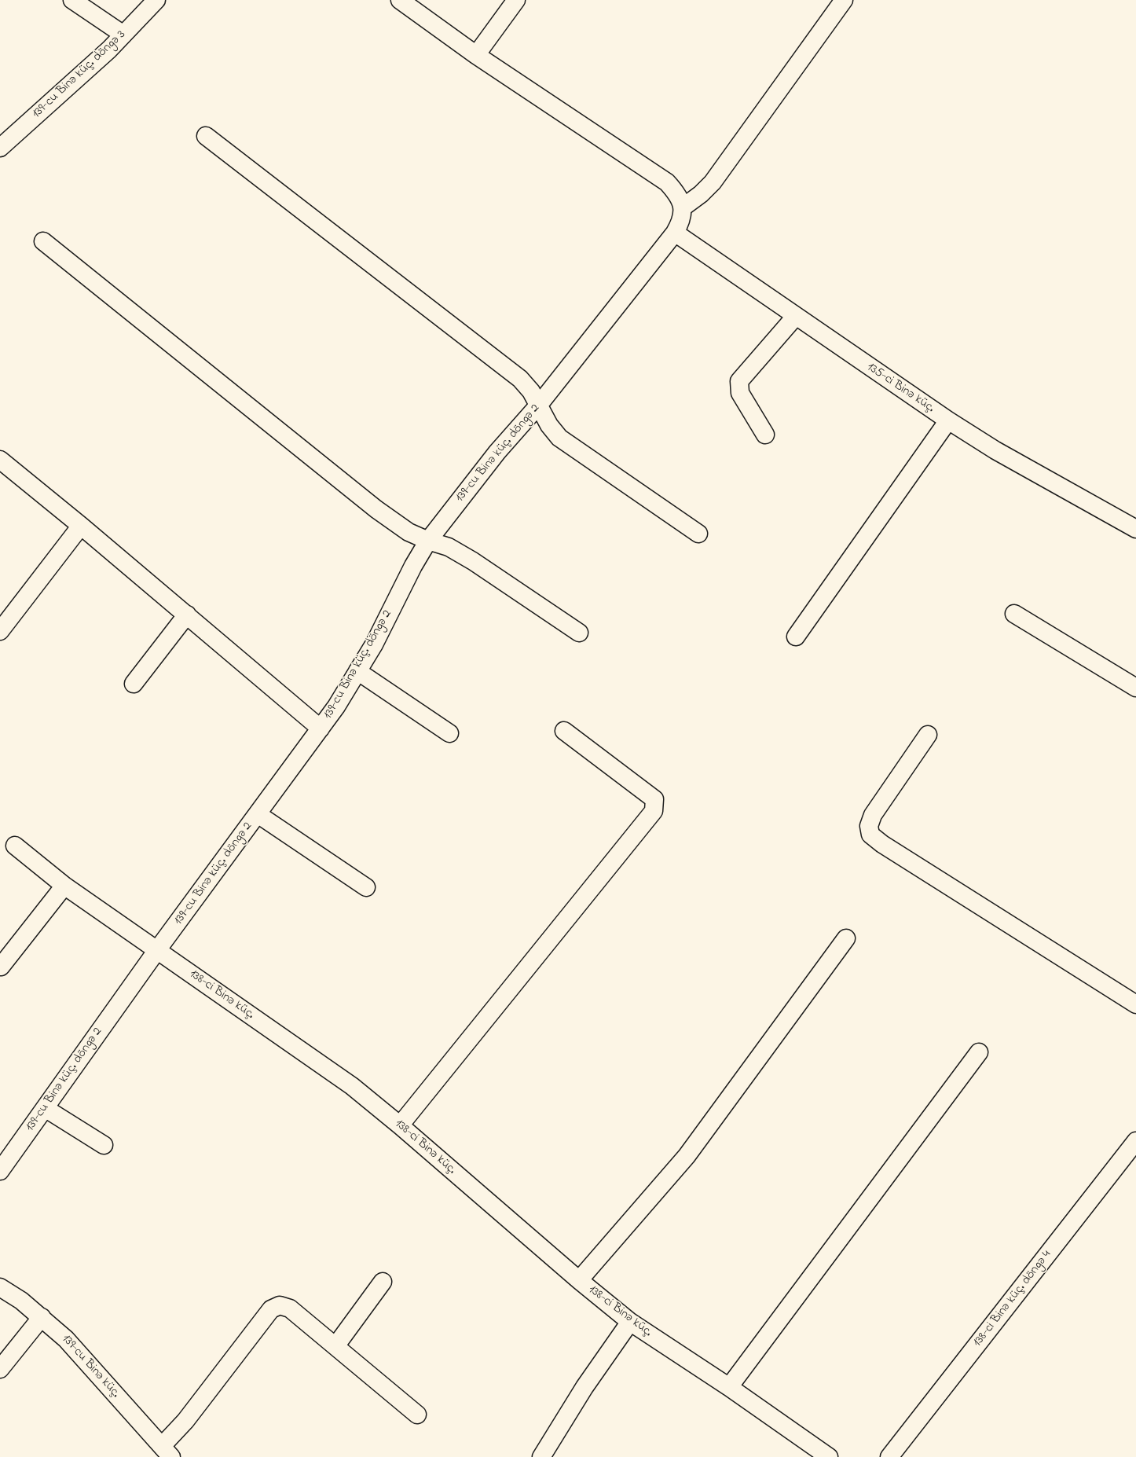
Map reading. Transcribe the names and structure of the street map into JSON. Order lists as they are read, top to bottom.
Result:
{
  "streets": {
    "street": [
      "139-cu Binə küç. döngə 3",
      "135-ci Binə küç.",
      "139-cu Binə küç. döngə 2",
      "138-ci Binə küç.",
      "138-ci Binə küç. döngə 4",
      "139-cu Binə küç."
    ]
  },
  "crossings": [
    ["135-ci Binə küç.", "139-cu Binə küç. döngə 2"],
    ["139-cu Binə küç. döngə 2", "138-ci Binə küç."]
  ]
}
